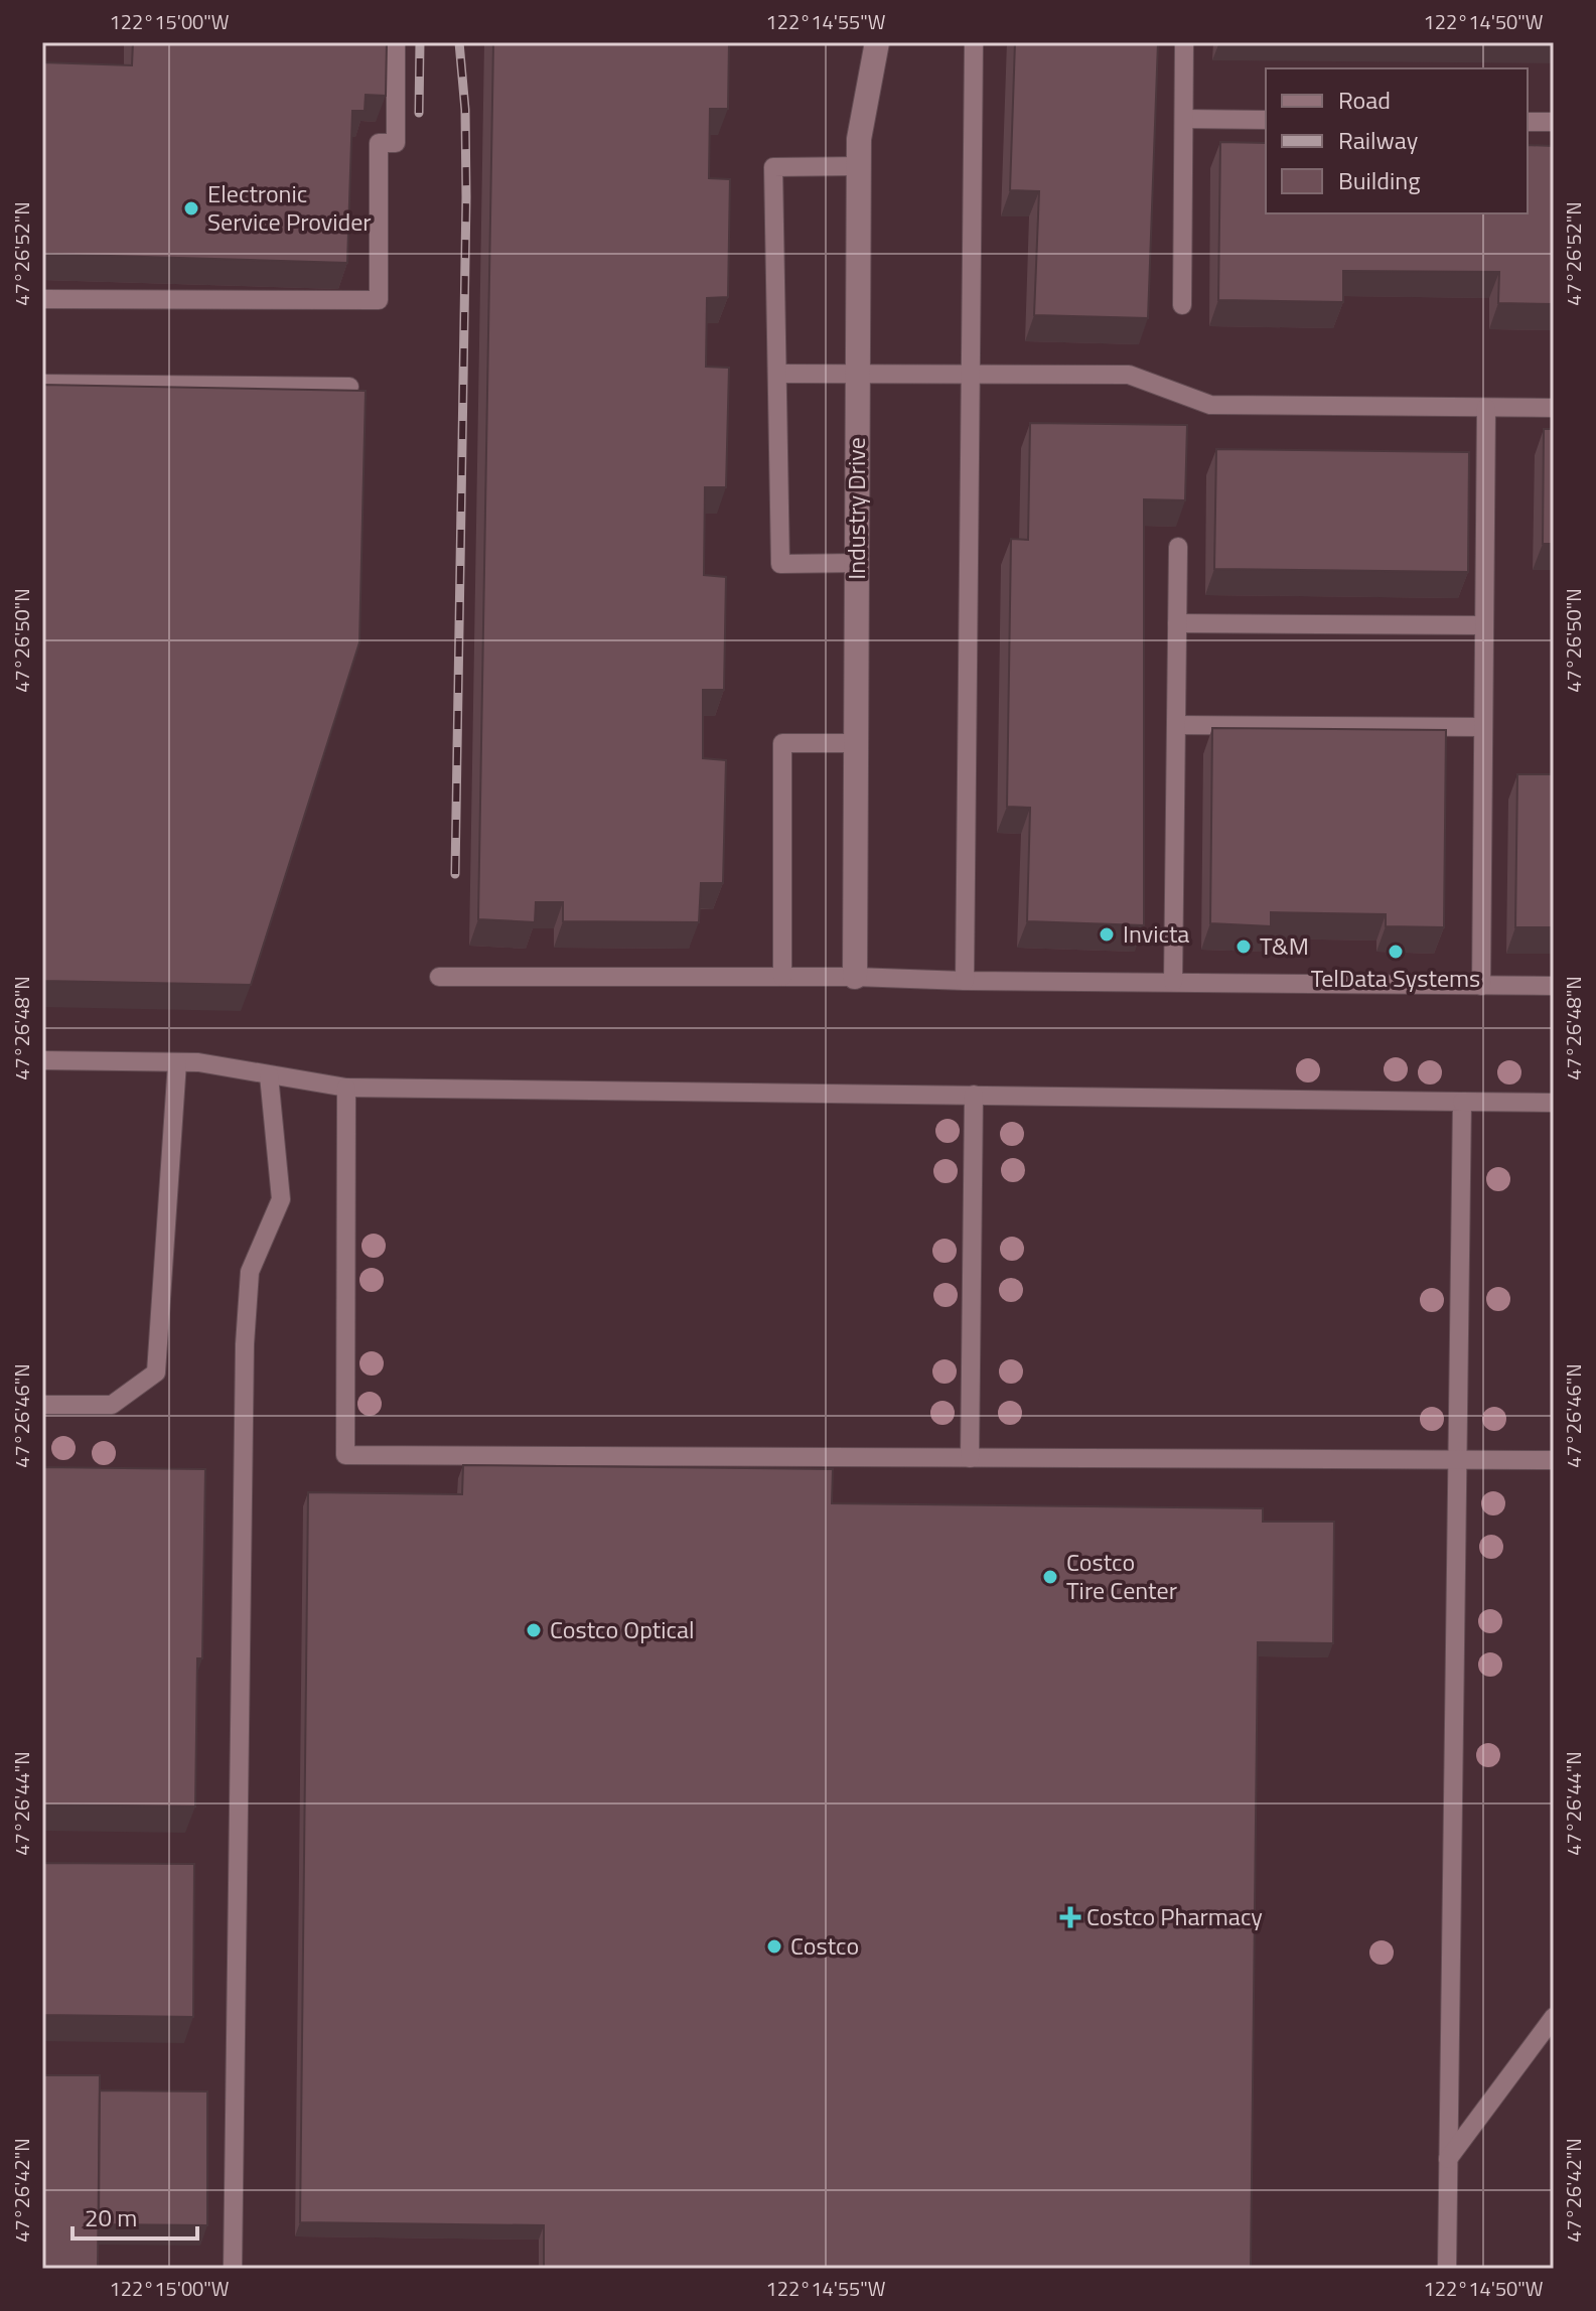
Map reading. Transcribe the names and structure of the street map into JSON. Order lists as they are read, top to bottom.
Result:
{
  "streets": {
    "street": ["Industry Drive"]
  },
  "places": {
    "other": [
      "Electronic Service Provider",
      "Invicta",
      "T&M",
      "TelData Systems",
      "Costco Tire Center",
      "Costco Optical",
      "Costco"
    ],
    "health": ["Costco Pharmacy"]
  },
  "legend": ["Road", "Railway", "Building"],
  "scale_bar": "20 m",
  "coordinates": [
    "122°15'00\"W",
    "122°14'55\"W",
    "122°14'50\"W",
    "47°26'52\"N",
    "47°26'50\"N",
    "47°26'48\"N",
    "47°26'46\"N",
    "47°26'44\"N",
    "47°26'42\"N"
  ]
}
